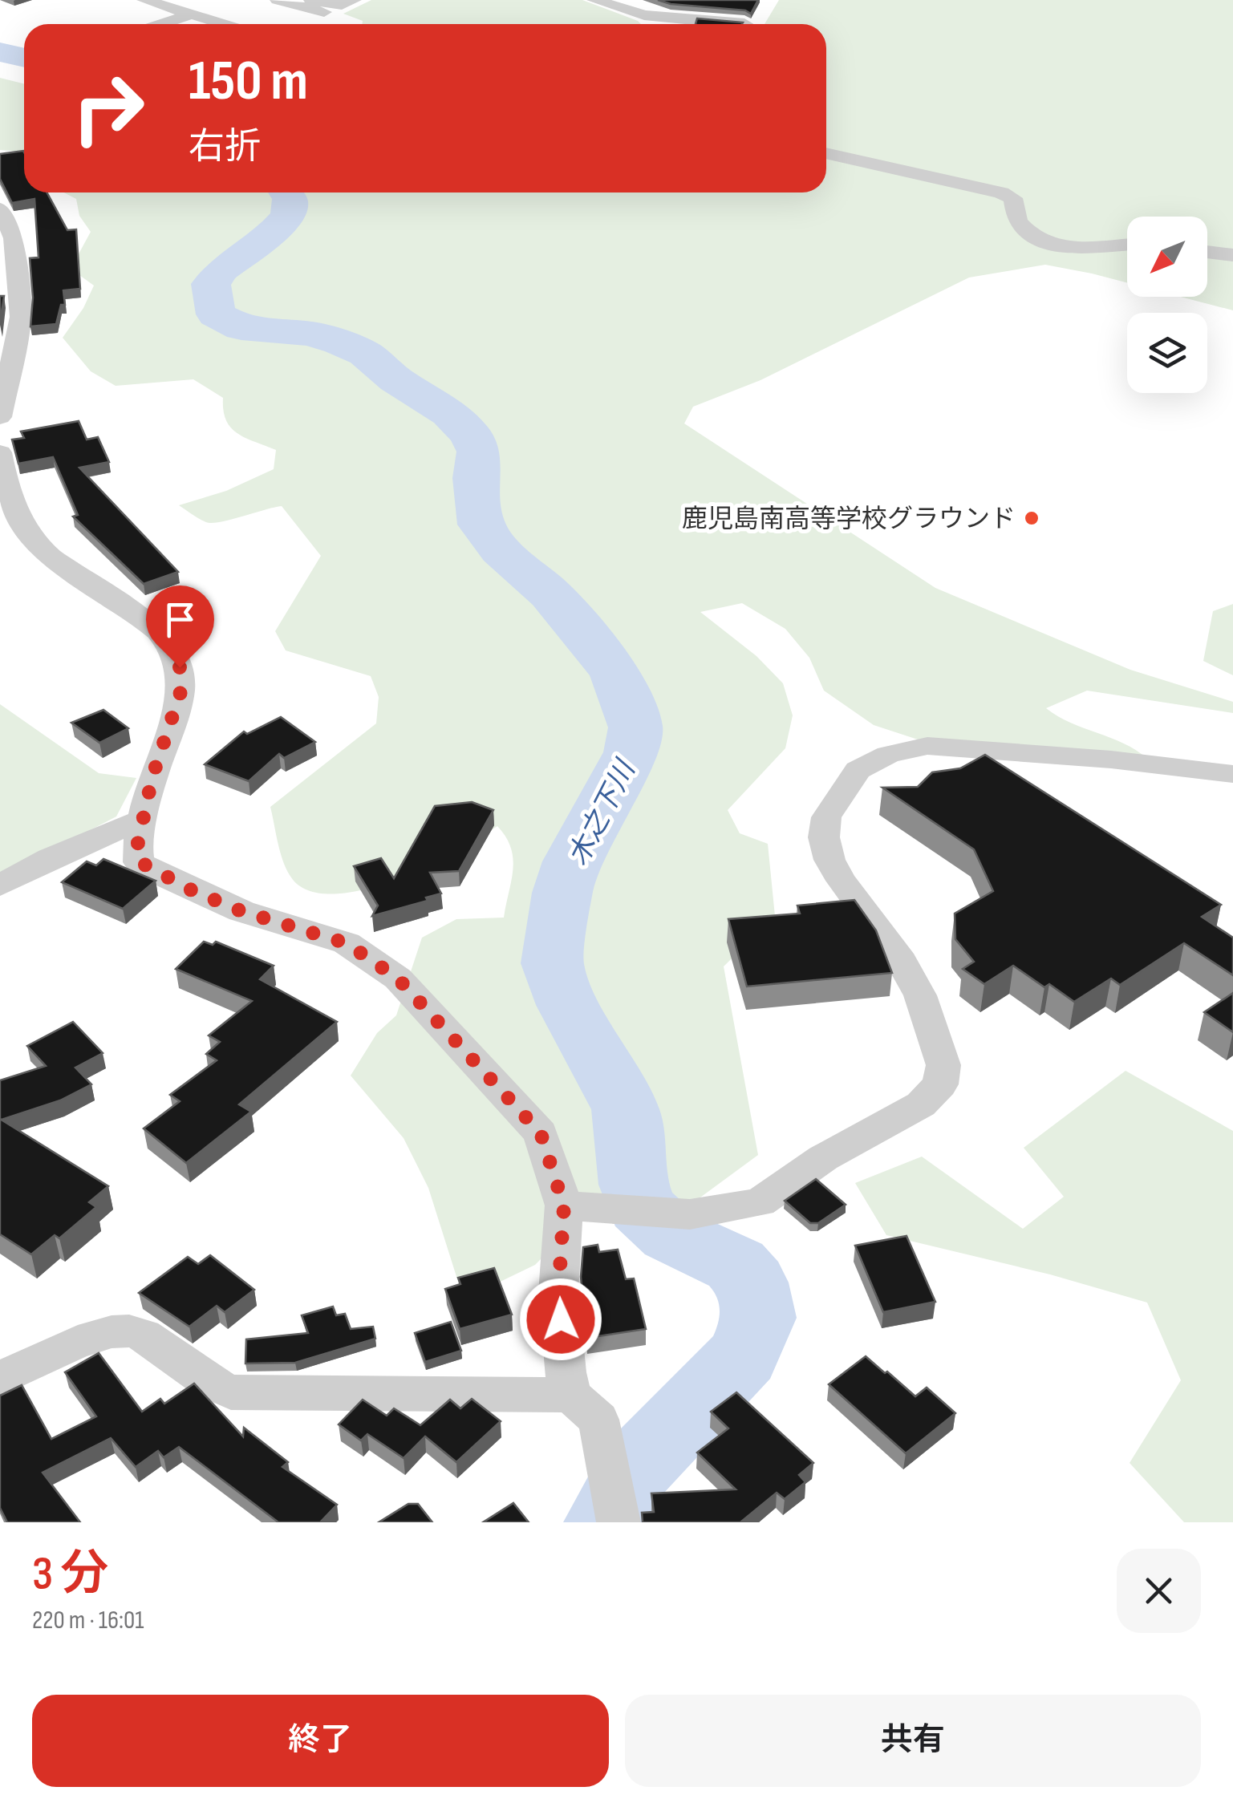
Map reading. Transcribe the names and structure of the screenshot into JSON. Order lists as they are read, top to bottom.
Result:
{
  "water": ["木之下川"],
  "places": ["鹿児島南高等学校グラウンド"],
  "north": "bottom left",
  "page": {
    "turn": ["150 m", "右折"],
    "heading": ["3 分", "220 m · 16:01"],
    "buttons": ["終了", "共有"]
  }
}
